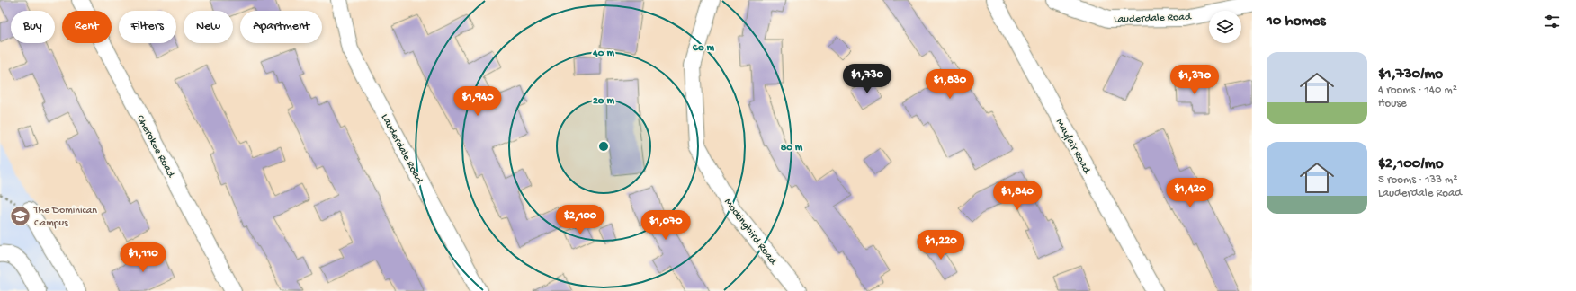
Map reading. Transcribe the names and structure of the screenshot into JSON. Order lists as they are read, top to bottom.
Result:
{
  "streets": {
    "street": [
      "Lauderdale Road",
      "Cherokee Road",
      "Mayfair Road",
      "Mockingbird Road"
    ]
  },
  "places": {
    "school or university": ["The Dominican Campus"]
  },
  "page": {
    "heading": "10 homes",
    "chip": [
      "Buy",
      "Rent",
      "Filters",
      "New",
      "Apartment"
    ],
    "list": [
      {
        "name": "$1,730/mo",
        "note": "4 rooms · 140 m² · House"
      },
      {
        "name": "$2,100/mo",
        "note": "5 rooms · 133 m² · Lauderdale Road"
      }
    ],
    "price": [
      "$1,730",
      "$1,370",
      "$1,830",
      "$1,940",
      "$1,420",
      "$1,840",
      "$2,100",
      "$1,070",
      "$1,220",
      "$1,110"
    ]
  },
  "rings": [
    "60 m",
    "40 m",
    "20 m",
    "80 m"
  ]
}
